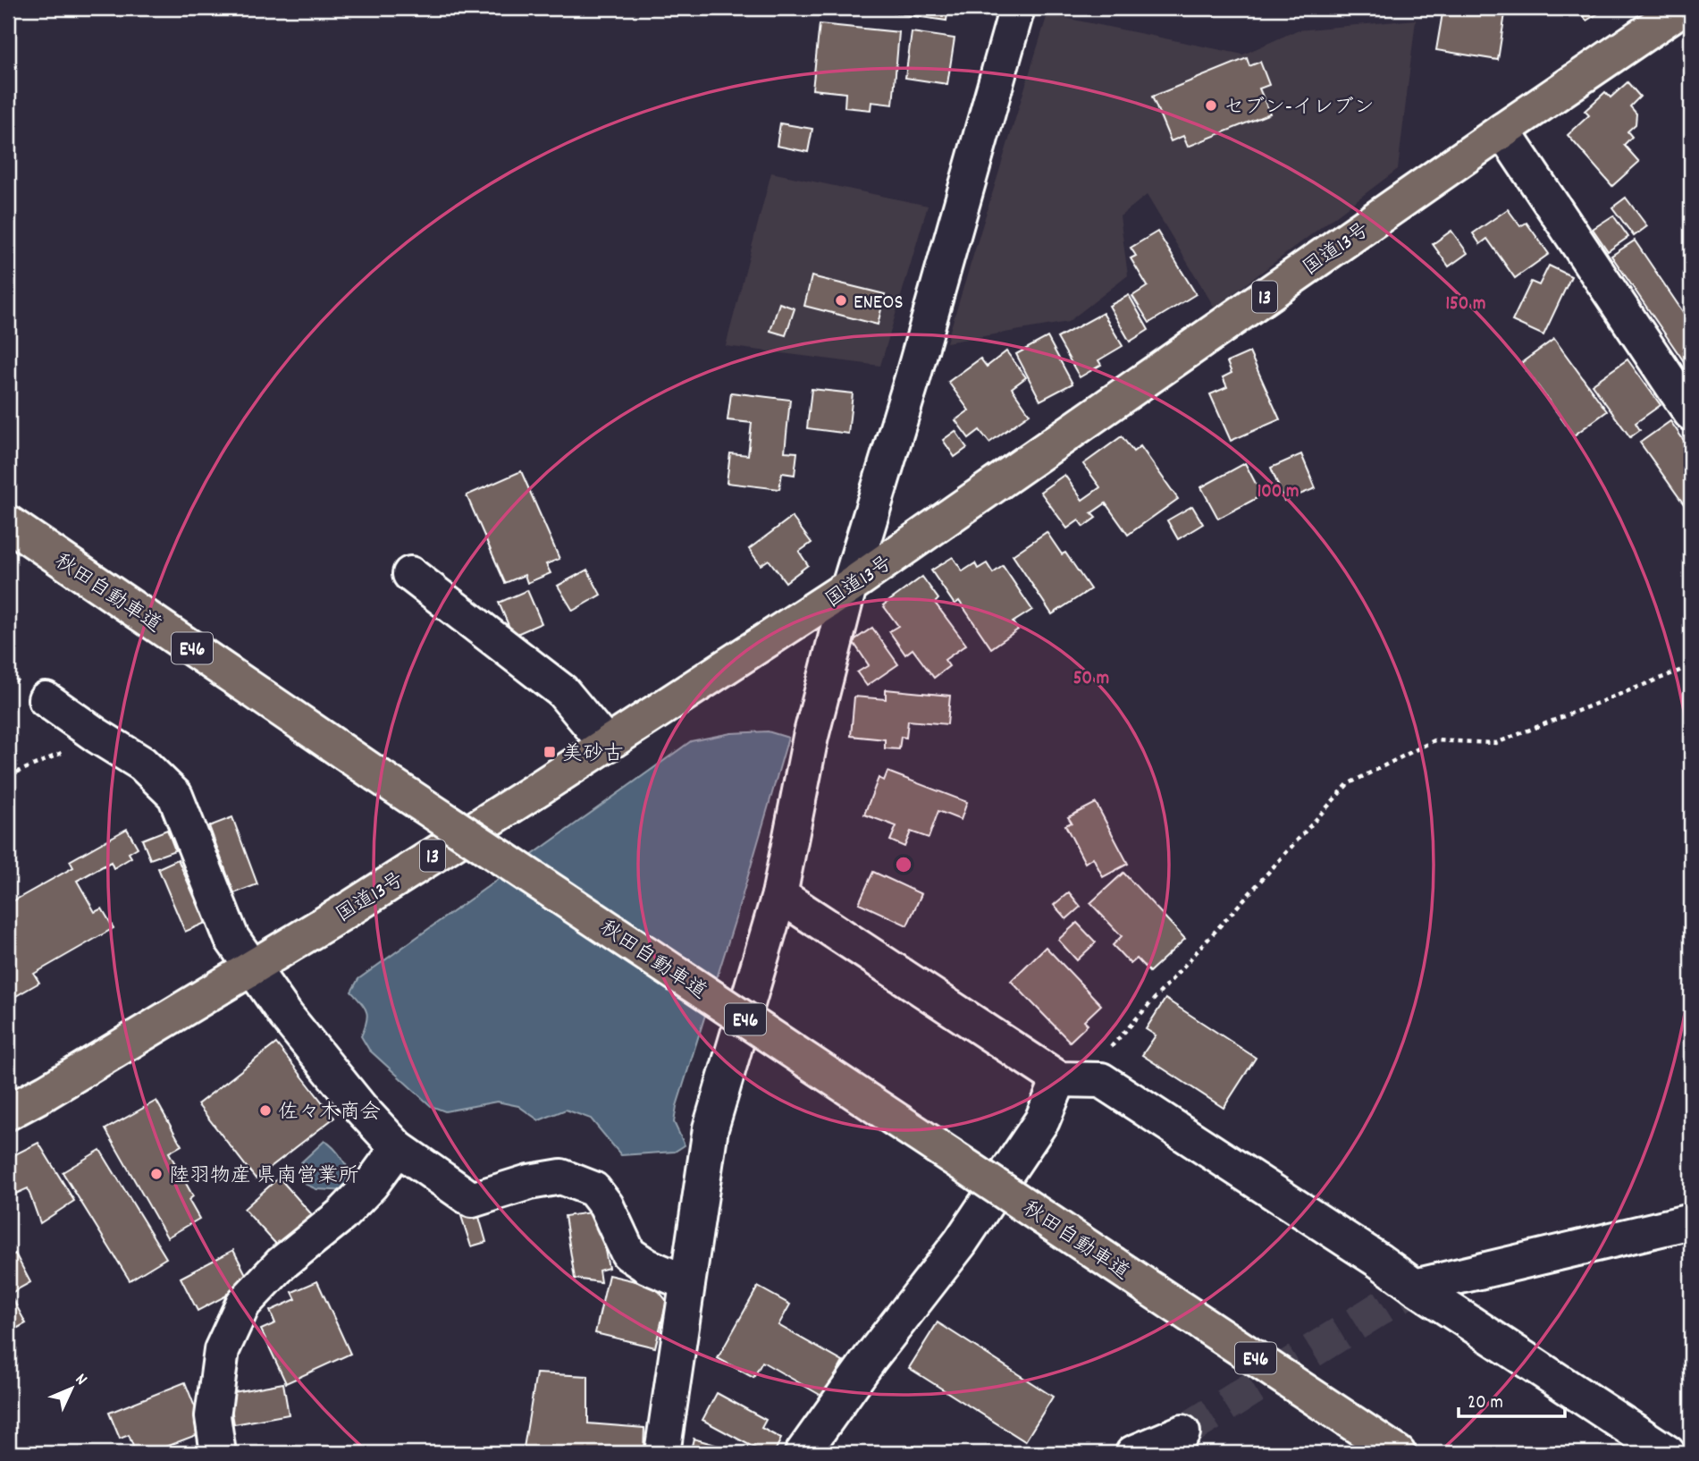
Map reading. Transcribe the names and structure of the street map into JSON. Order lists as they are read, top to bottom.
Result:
{
  "streets": {
    "highway": [
      "国道13号",
      "13",
      "秋田自動車道",
      "E46"
    ]
  },
  "places": {
    "other": [
      "セブン-イレブン",
      "ENEOS",
      "佐々木商会",
      "陸羽物産 県南営業所"
    ],
    "transit": ["美砂古"]
  },
  "scale_bar": "20 m",
  "north": "top right",
  "rings": ["150 m", "100 m", "50 m"]
}
